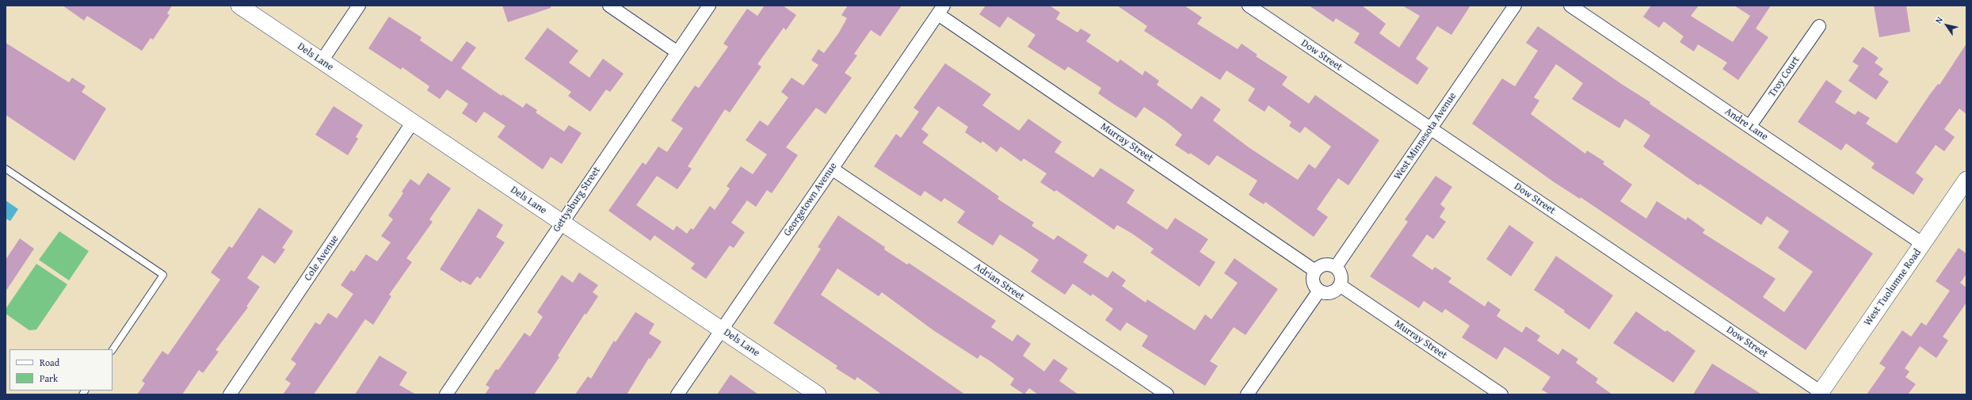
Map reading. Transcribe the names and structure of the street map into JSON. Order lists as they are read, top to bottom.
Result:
{
  "streets": {
    "street": [
      "Dow Street",
      "Dels Lane",
      "Troy Court",
      "Andre Lane",
      "West Minnesota Avenue",
      "Murray Street",
      "Gettysburg Street",
      "Georgetown Avenue",
      "Cole Avenue",
      "Adrian Street",
      "West Tuolumne Road"
    ]
  },
  "crossings": [
    ["Dow Street", "West Minnesota Avenue"],
    ["Dow Street", "West Tuolumne Road"],
    ["Dels Lane", "Gettysburg Street"],
    ["Dels Lane", "Georgetown Avenue"],
    ["Dels Lane", "Cole Avenue"],
    ["Troy Court", "Andre Lane"],
    ["Andre Lane", "West Tuolumne Road"],
    ["West Minnesota Avenue", "Murray Street"],
    ["Murray Street", "Georgetown Avenue"],
    ["Georgetown Avenue", "Adrian Street"]
  ],
  "legend": ["Road", "Park"],
  "north": "top left"
}
